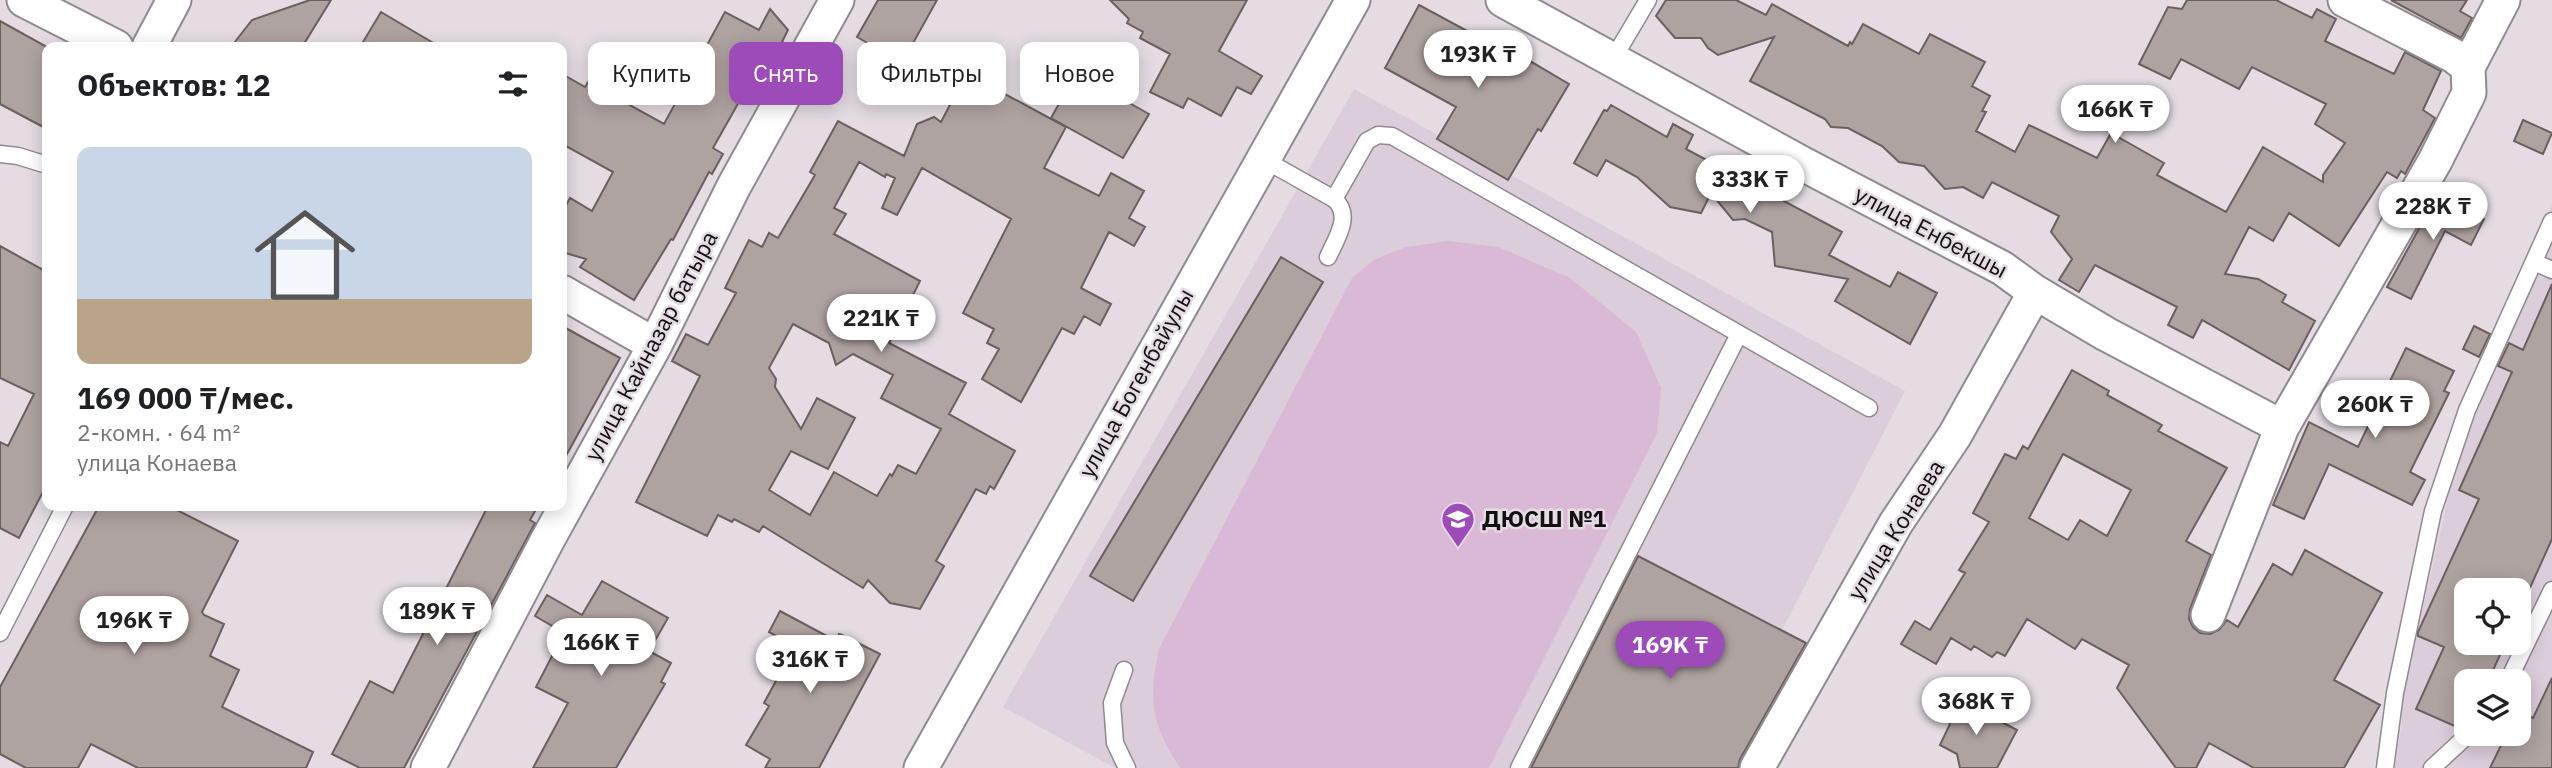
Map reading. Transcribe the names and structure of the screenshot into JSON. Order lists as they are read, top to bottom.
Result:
{
  "streets": {
    "street": [
      "улица Енбекшы",
      "улица Кайназар батыра",
      "улица Богенбайулы",
      "улица Конаева"
    ]
  },
  "crossings": [
    ["улица Енбекшы", "улица Конаева"]
  ],
  "places": {
    "school or university": ["ДЮСШ №1"]
  },
  "page": {
    "price": [
      "193K ₸",
      "166K ₸",
      "333K ₸",
      "228K ₸",
      "221K ₸",
      "260K ₸",
      "189K ₸",
      "196K ₸",
      "166K ₸",
      "169K ₸",
      "316K ₸",
      "368K ₸"
    ],
    "chip": [
      "Купить",
      "Снять",
      "Фильтры",
      "Новое"
    ],
    "heading": "Объектов: 12",
    "list": [
      {
        "name": "169 000 ₸/мес.",
        "note": "2-комн. · 64 m² · улица Конаева"
      }
    ]
  }
}
